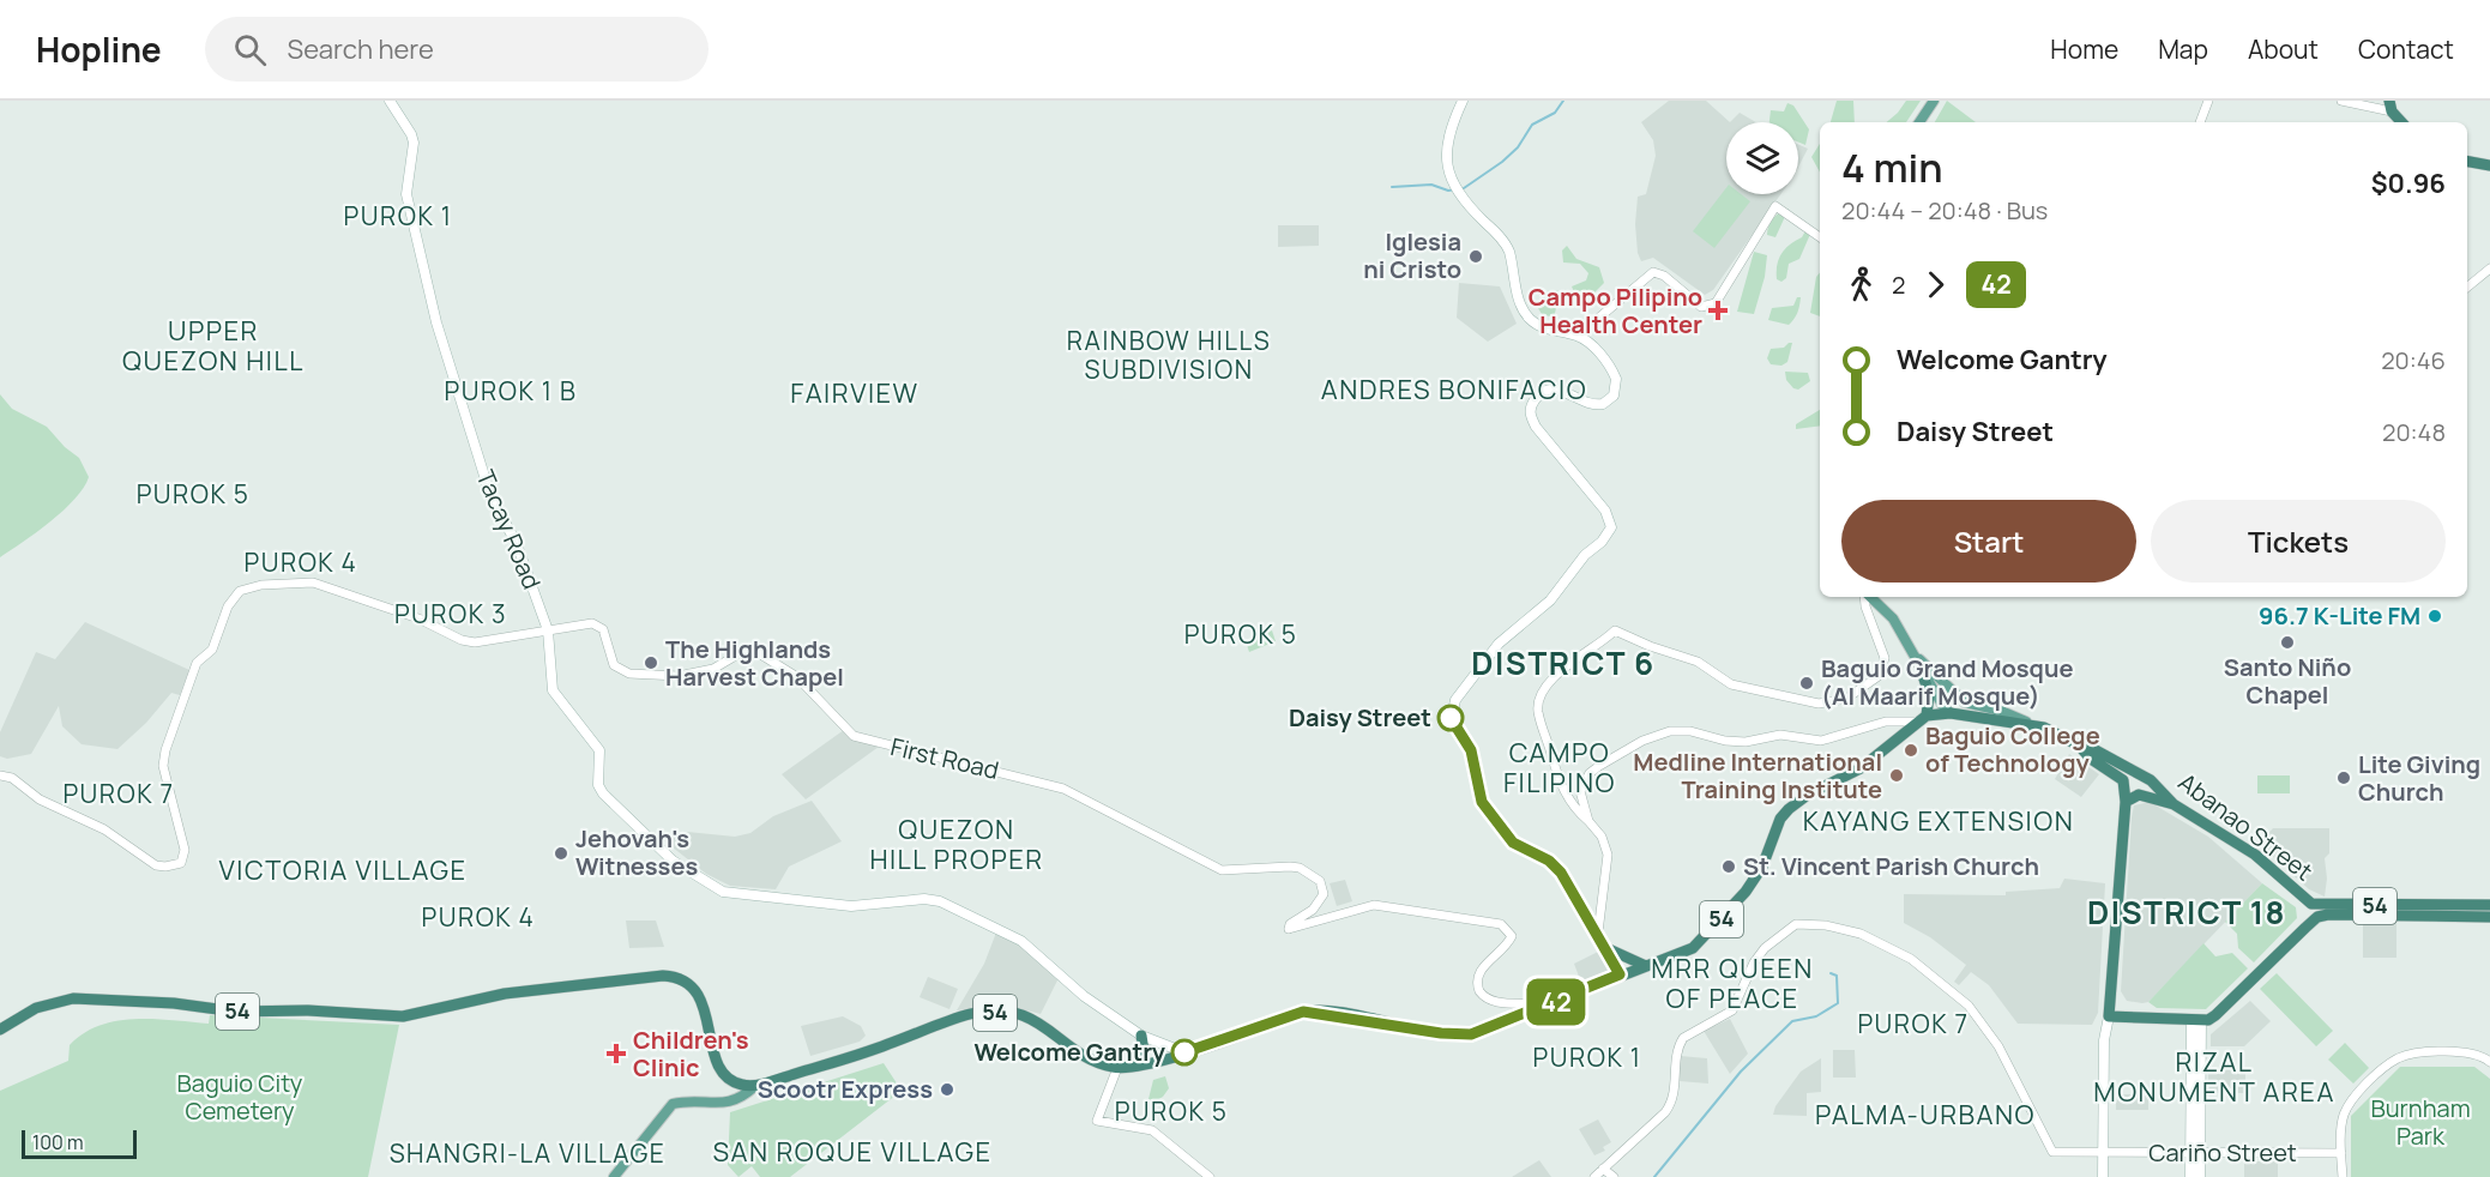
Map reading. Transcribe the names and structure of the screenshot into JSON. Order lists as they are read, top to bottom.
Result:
{
  "streets": {
    "highway": ["Abanao Street", "54"],
    "main road": ["Tacay Road"],
    "street": ["First Road", "Cariño Street"]
  },
  "crossings": [
    ["Tacay Road", "First Road"],
    ["Tacay Road", "54"],
    ["First Road", "54"],
    ["Abanao Street", "54"]
  ],
  "districts": [
    "PUROK 1",
    "UPPER QUEZON HILL",
    "RAINBOW HILLS SUBDIVISION",
    "ANDRES BONIFACIO",
    "PUROK 1 B",
    "FAIRVIEW",
    "PUROK 5",
    "PUROK 4",
    "PUROK 3",
    "PUROK 5",
    "DISTRICT 6",
    "CAMPO FILIPINO",
    "PUROK 7",
    "KAYANG EXTENSION",
    "QUEZON HILL PROPER",
    "VICTORIA VILLAGE",
    "DISTRICT 18",
    "PUROK 4",
    "MRR QUEEN OF PEACE",
    "PUROK 7",
    "PUROK 1",
    "RIZAL MONUMENT AREA",
    "PUROK 5",
    "PALMA-URBANO",
    "SAN ROQUE VILLAGE",
    "SHANGRI-LA VILLAGE"
  ],
  "parks": ["Baguio City Cemetery", "Burnham Park"],
  "places": {
    "other": [
      "Iglesia ni Cristo",
      "96.7 K-Lite FM",
      "Santo Niño Chapel",
      "The Highlands Harvest Chapel",
      "Baguio Grand Mosque (Al Maarif Mosque)",
      "Daisy Street",
      "Baguio College of Technology",
      "Medline International Training Institute",
      "Lite Giving Church",
      "Jehovah's Witnesses",
      "St. Vincent Parish Church",
      "Welcome Gantry",
      "Scootr Express"
    ],
    "health": ["Campo Pilipino Health Center", "Children's Clinic"]
  },
  "lines": ["bus line 42"],
  "scale_bar": "100 m",
  "page": {
    "header": "Hopline",
    "search": "Search here",
    "nav": [
      "Home",
      "Map",
      "About",
      "Contact"
    ],
    "on_map": "42",
    "heading": ["4 min", "20:44 – 20:48 · Bus", "$0.96"],
    "legs": ["2", "42"],
    "list": [
      {
        "name": "Welcome Gantry",
        "value": "20:46"
      },
      {
        "name": "Daisy Street",
        "value": "20:48"
      }
    ],
    "buttons": ["Start", "Tickets"],
    "scale": "100 m"
  }
}
